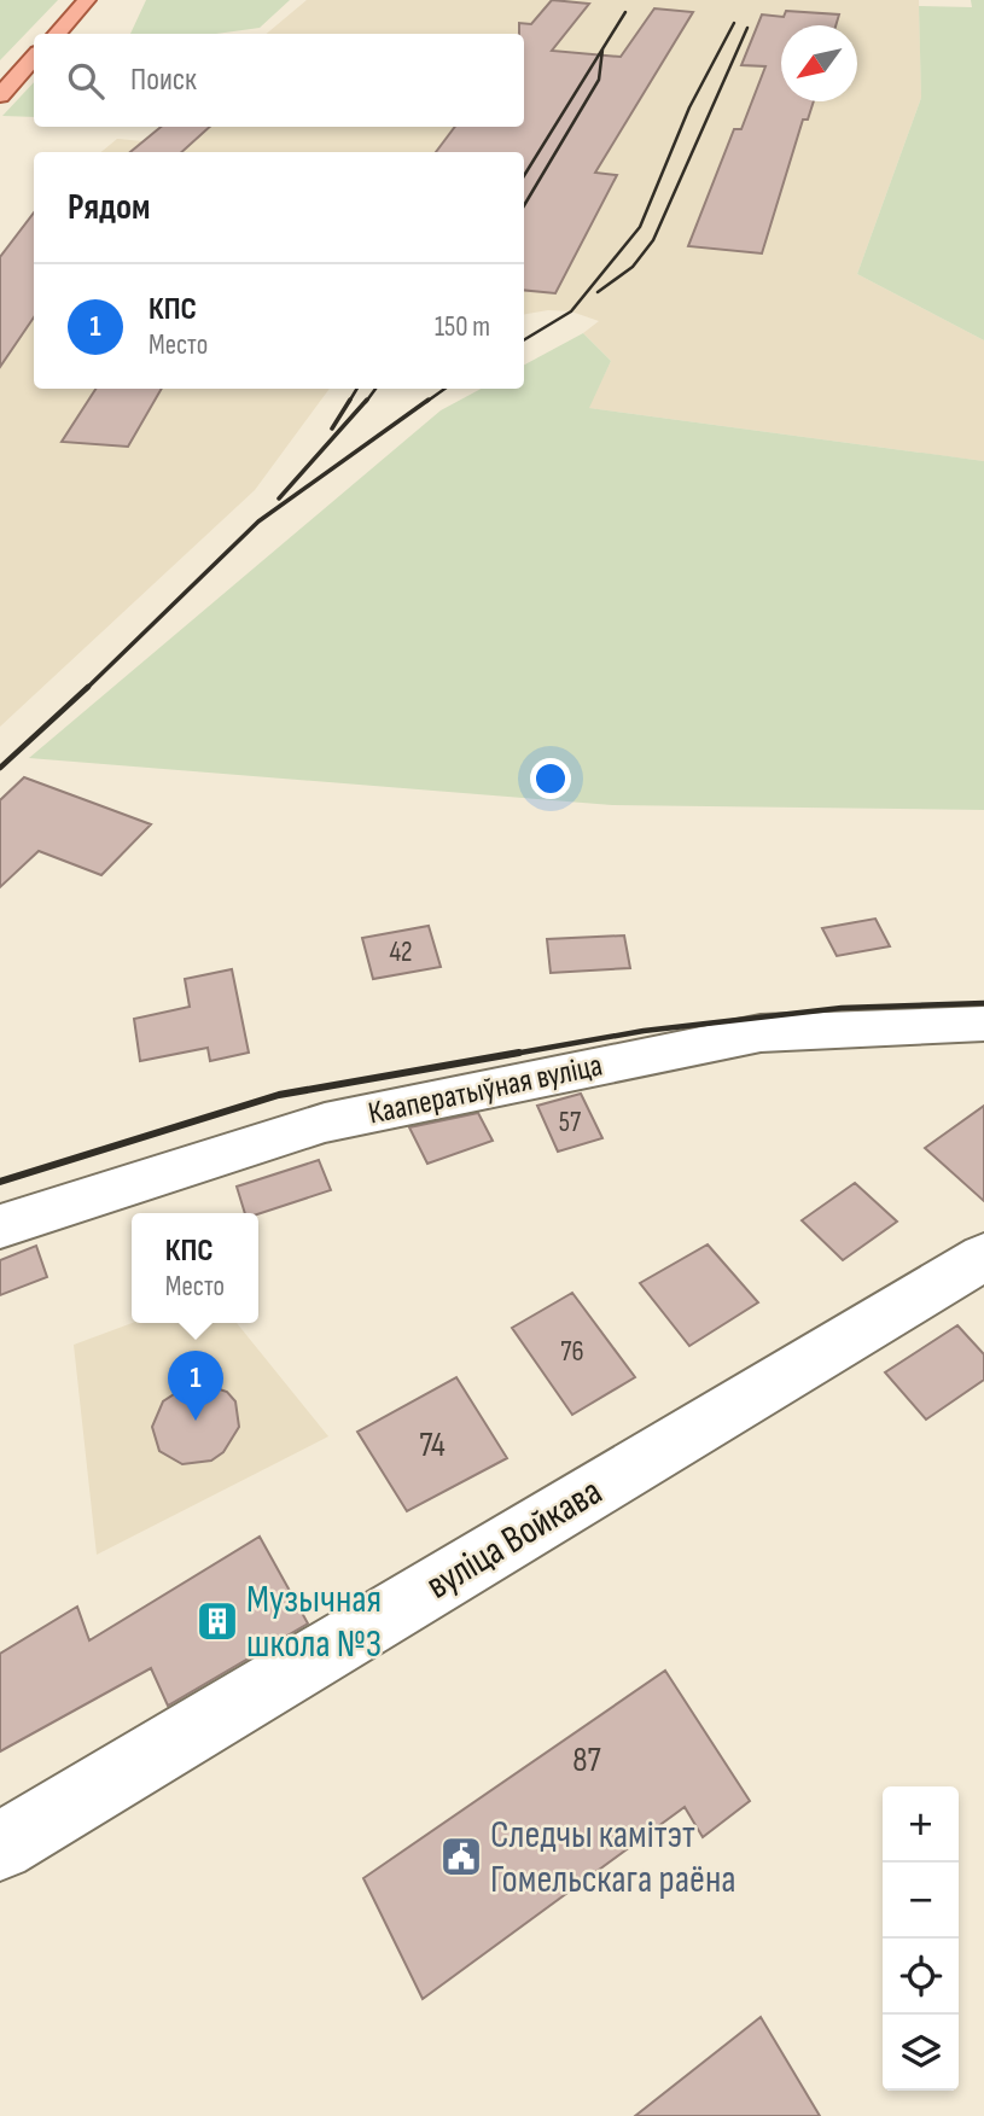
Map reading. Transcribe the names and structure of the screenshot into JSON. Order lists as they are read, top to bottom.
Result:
{
  "streets": {
    "street": ["Кааператыўная вуліца", "вуліца Войкава"]
  },
  "places": {
    "building": ["Музычная школа №3"],
    "public building": ["Следчы камітэт Гомельскага раёна"]
  },
  "house_numbers": [
    "42",
    "57",
    "76",
    "74",
    "87"
  ],
  "north": "bottom left",
  "page": {
    "search": "Поиск",
    "heading": "Рядом",
    "list": [
      {
        "mark": "1",
        "name": "КПС",
        "note": "Место",
        "value": "150 m"
      }
    ],
    "popup": ["КПС", "Место"],
    "pins": "1",
    "map_buttons": ["+", "−"]
  }
}
